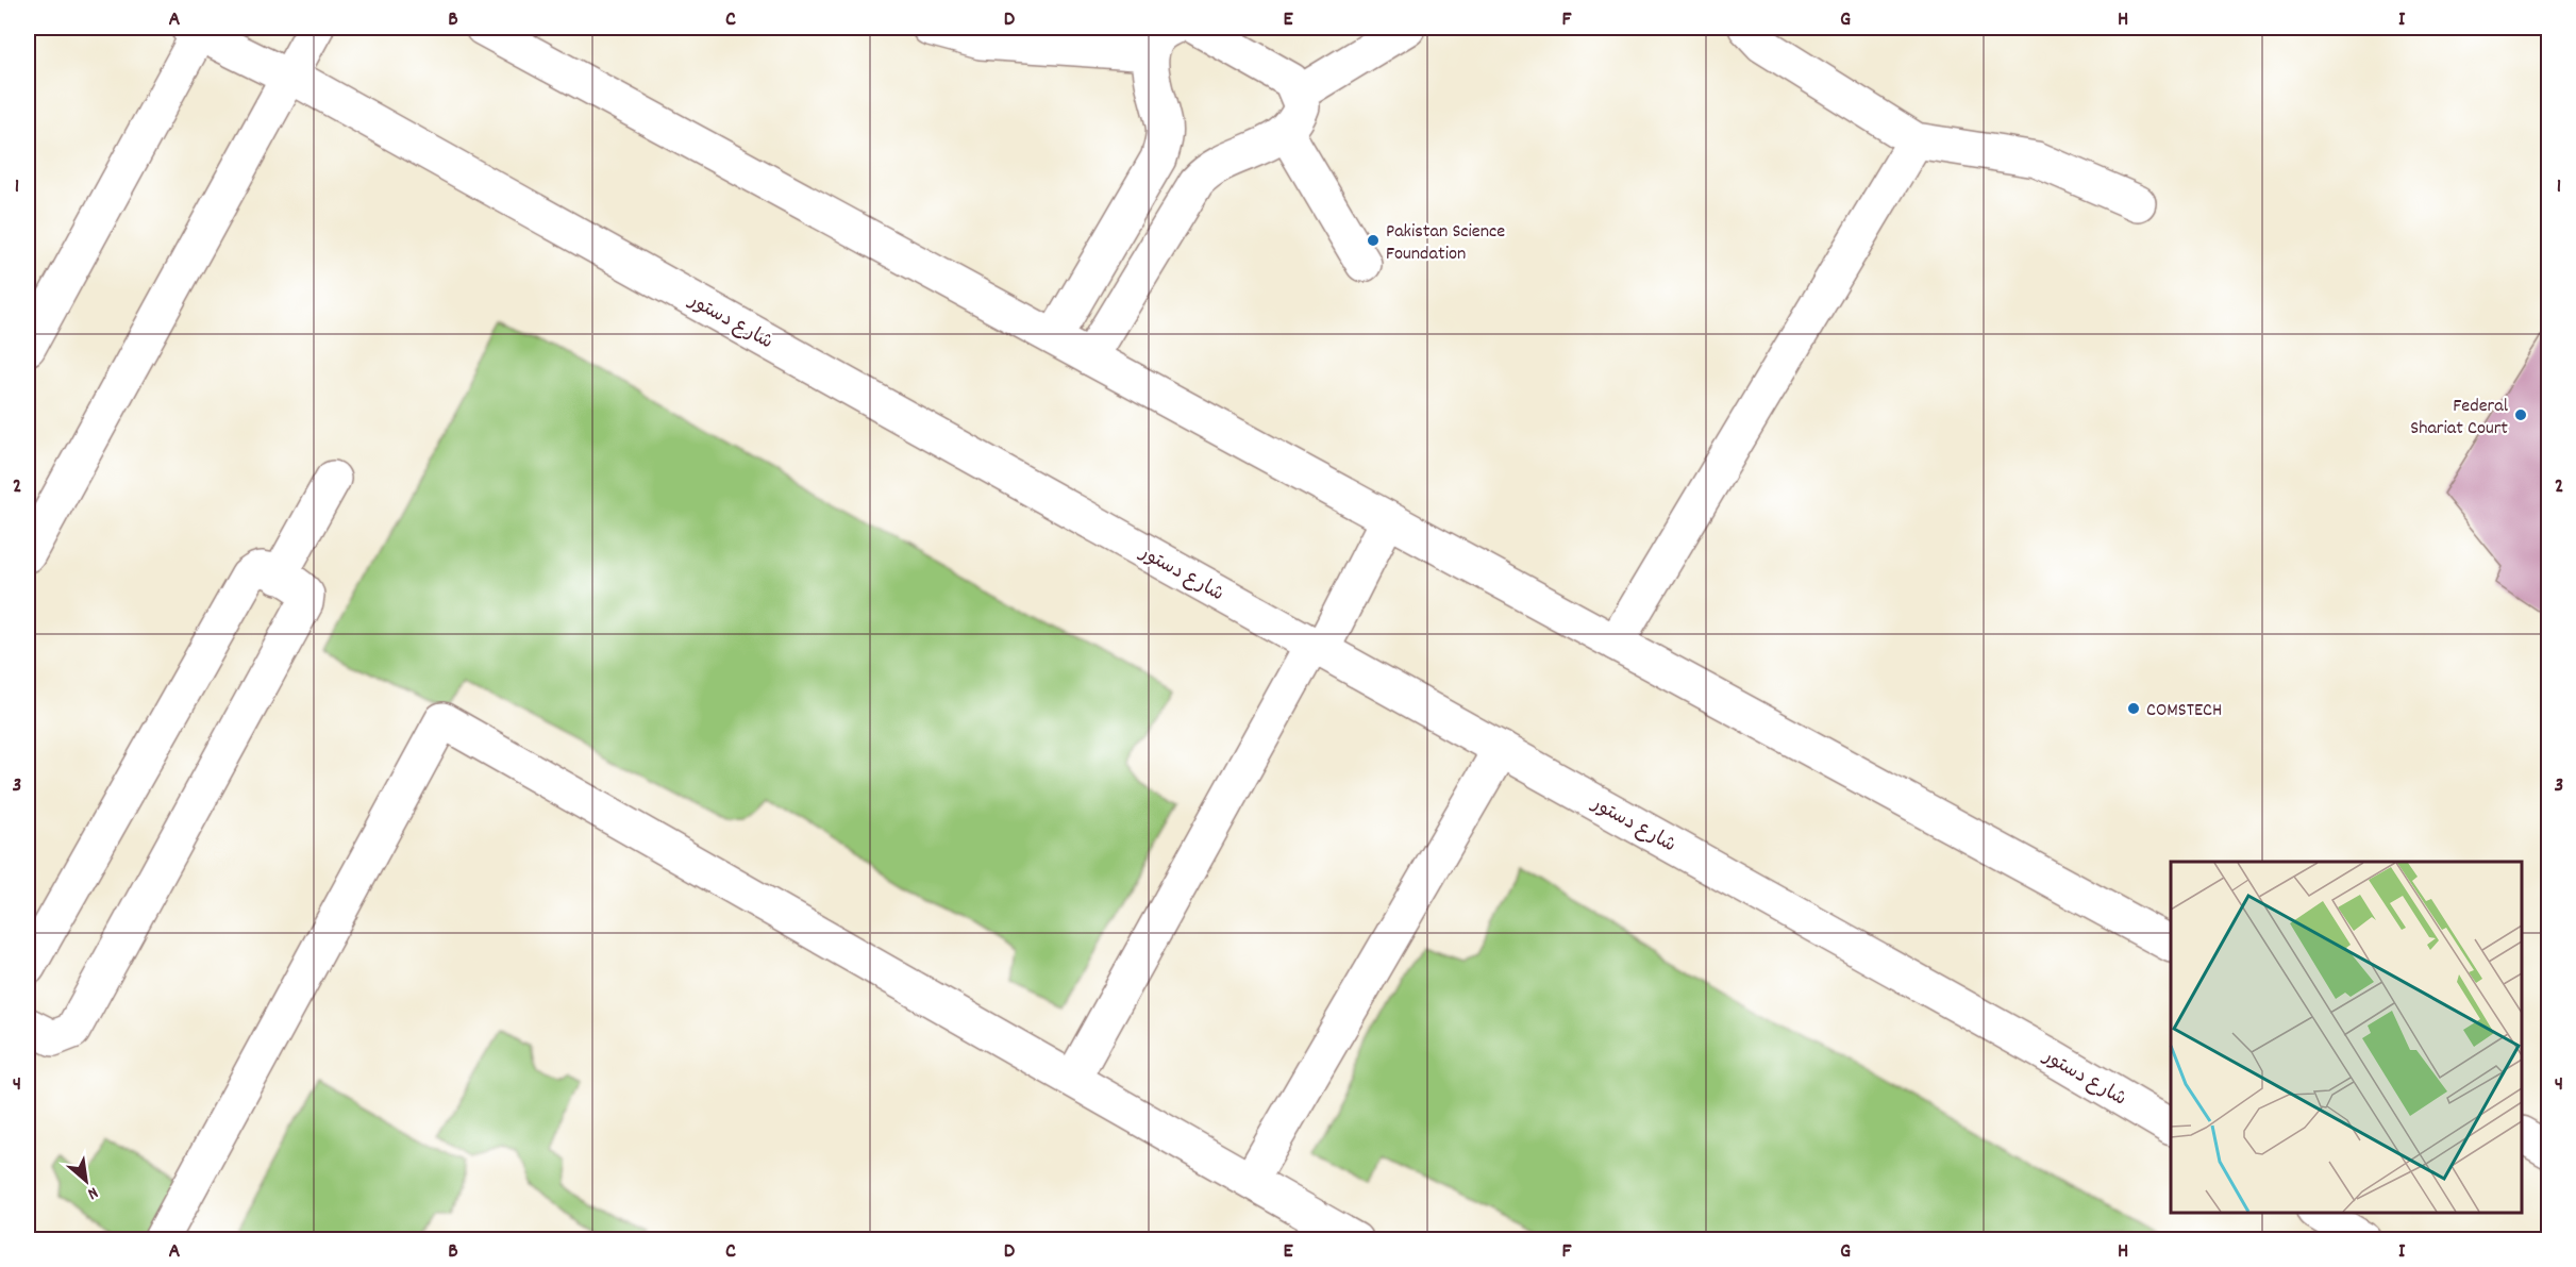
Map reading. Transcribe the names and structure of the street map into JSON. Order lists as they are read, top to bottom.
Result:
{
  "streets": {
    "main road": ["شارع دستور"]
  },
  "places": ["Pakistan Science Foundation", "Federal Shariat Court", "COMSTECH"],
  "north": "bottom right",
  "grid": {
    "columns": [
      "A",
      "B",
      "C",
      "D",
      "E",
      "F",
      "G",
      "H",
      "I"
    ],
    "rows": [
      "1",
      "2",
      "3",
      "4"
    ]
  }
}
